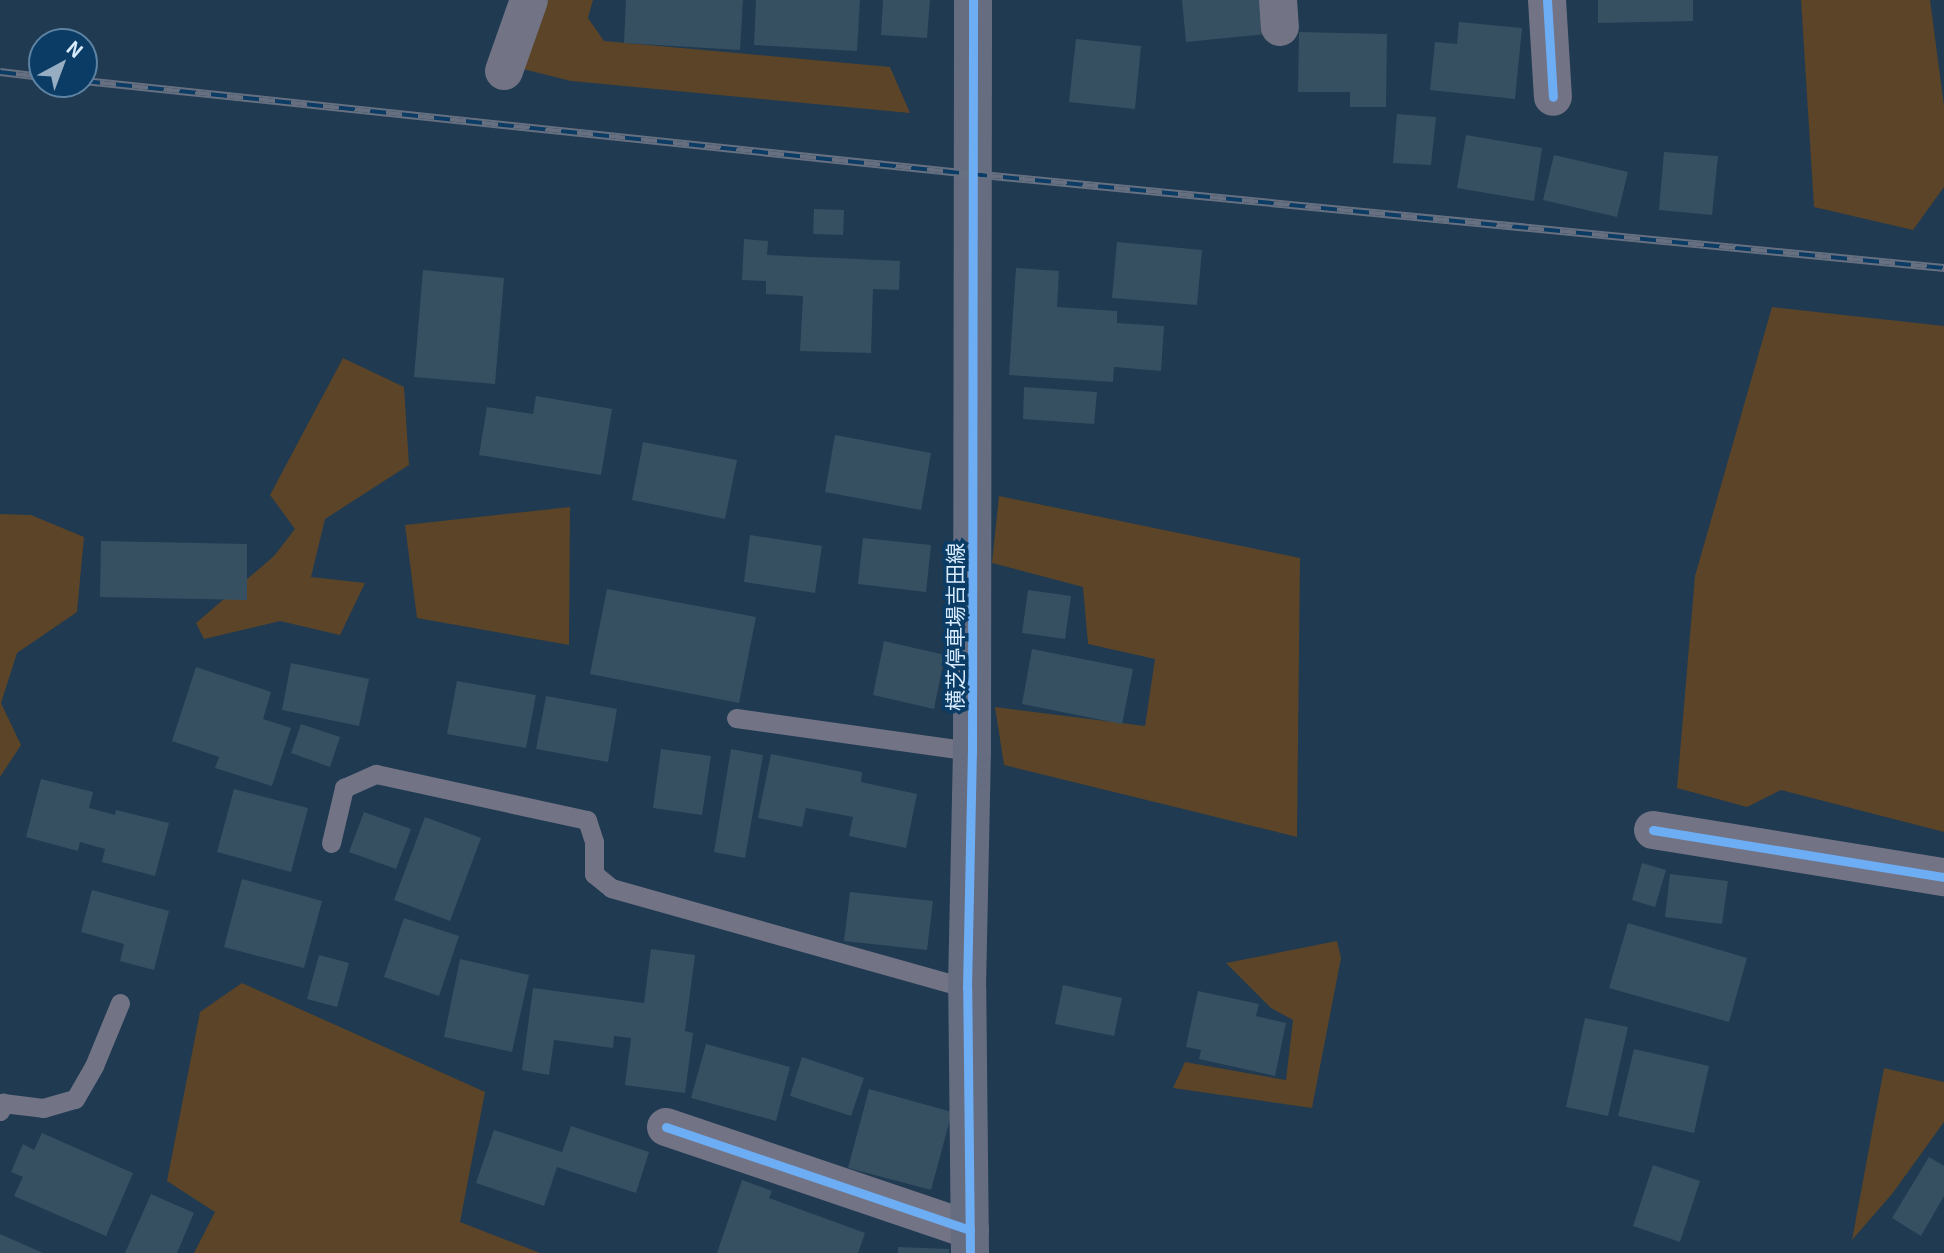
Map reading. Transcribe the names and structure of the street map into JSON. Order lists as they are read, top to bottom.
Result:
{
  "streets": {
    "main road": ["横芝停車場吉田線"]
  },
  "north": "top right"
}
